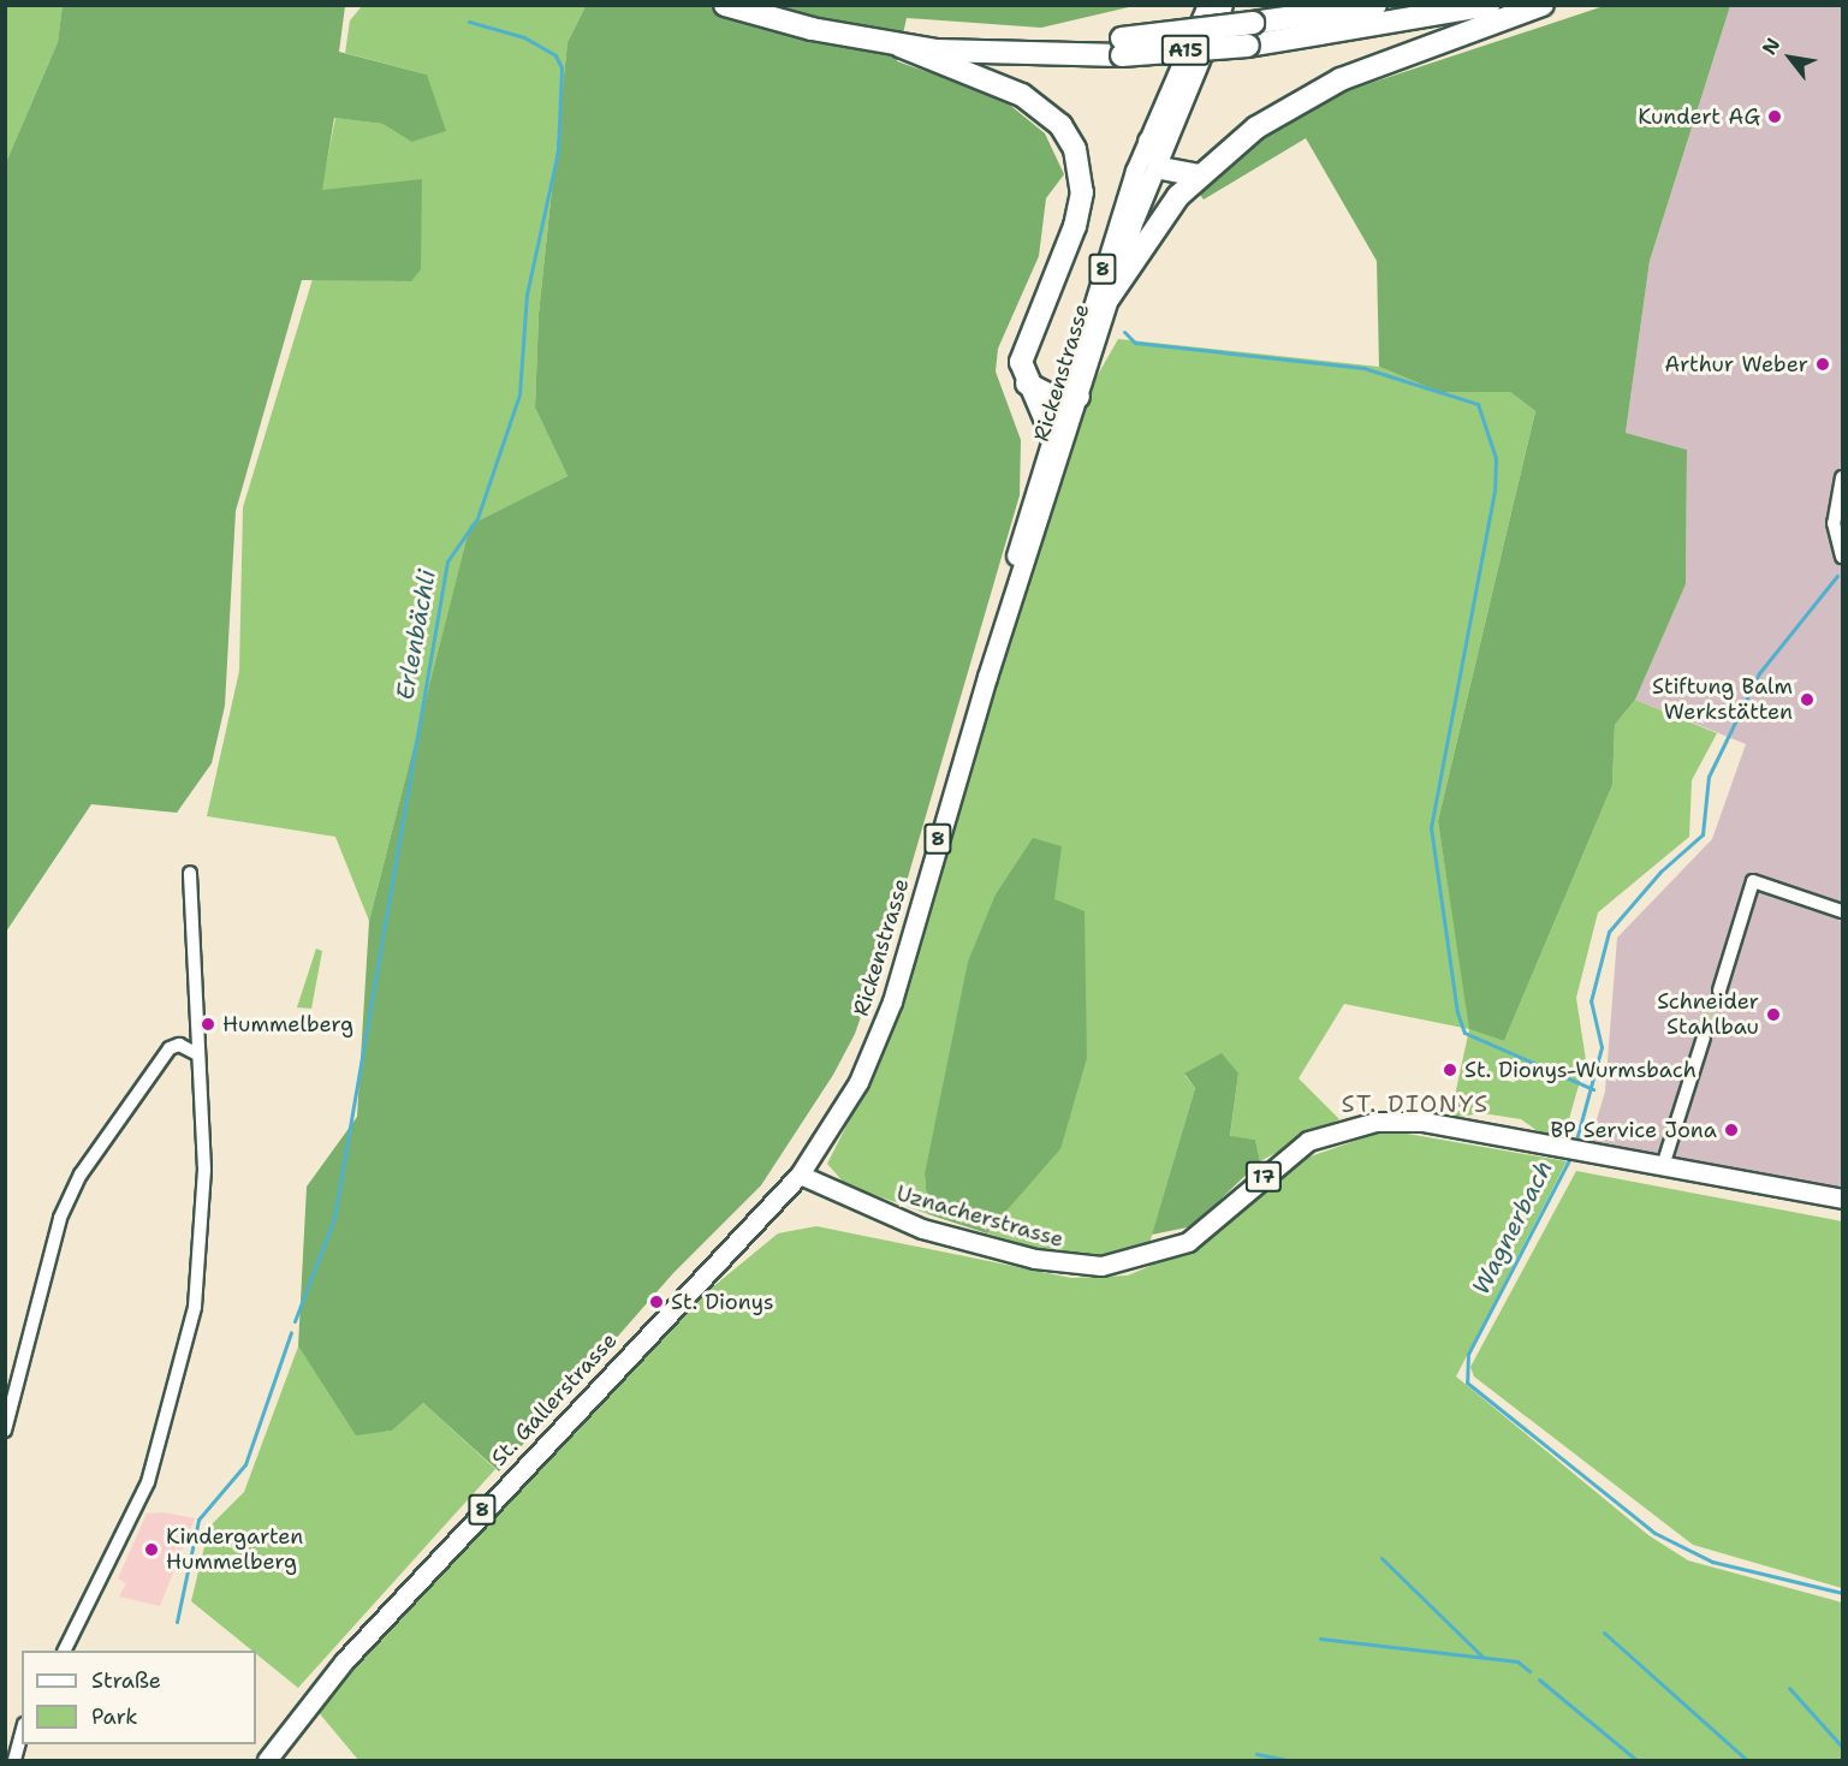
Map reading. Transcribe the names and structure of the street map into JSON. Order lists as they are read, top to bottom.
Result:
{
  "streets": {
    "highway": ["A15"],
    "main road": [
      "8",
      "Rickenstrasse",
      "17",
      "Uznacherstrasse",
      "St. Gallerstrasse"
    ]
  },
  "crossings": [
    ["Rickenstrasse", "Uznacherstrasse"],
    ["Rickenstrasse", "St. Gallerstrasse"],
    ["Uznacherstrasse", "St. Gallerstrasse"]
  ],
  "districts": ["ST. DIONYS"],
  "water": ["Erlenbächli", "Wagnerbach"],
  "places": [
    "Kundert AG",
    "Arthur Weber",
    "Stiftung Balm Werkstätten",
    "Schneider Stahlbau",
    "Hummelberg",
    "St. Dionys-Wurmsbach",
    "BP Service Jona",
    "St. Dionys",
    "Kindergarten Hummelberg"
  ],
  "legend": ["Straße", "Park"],
  "north": "top left"
}
